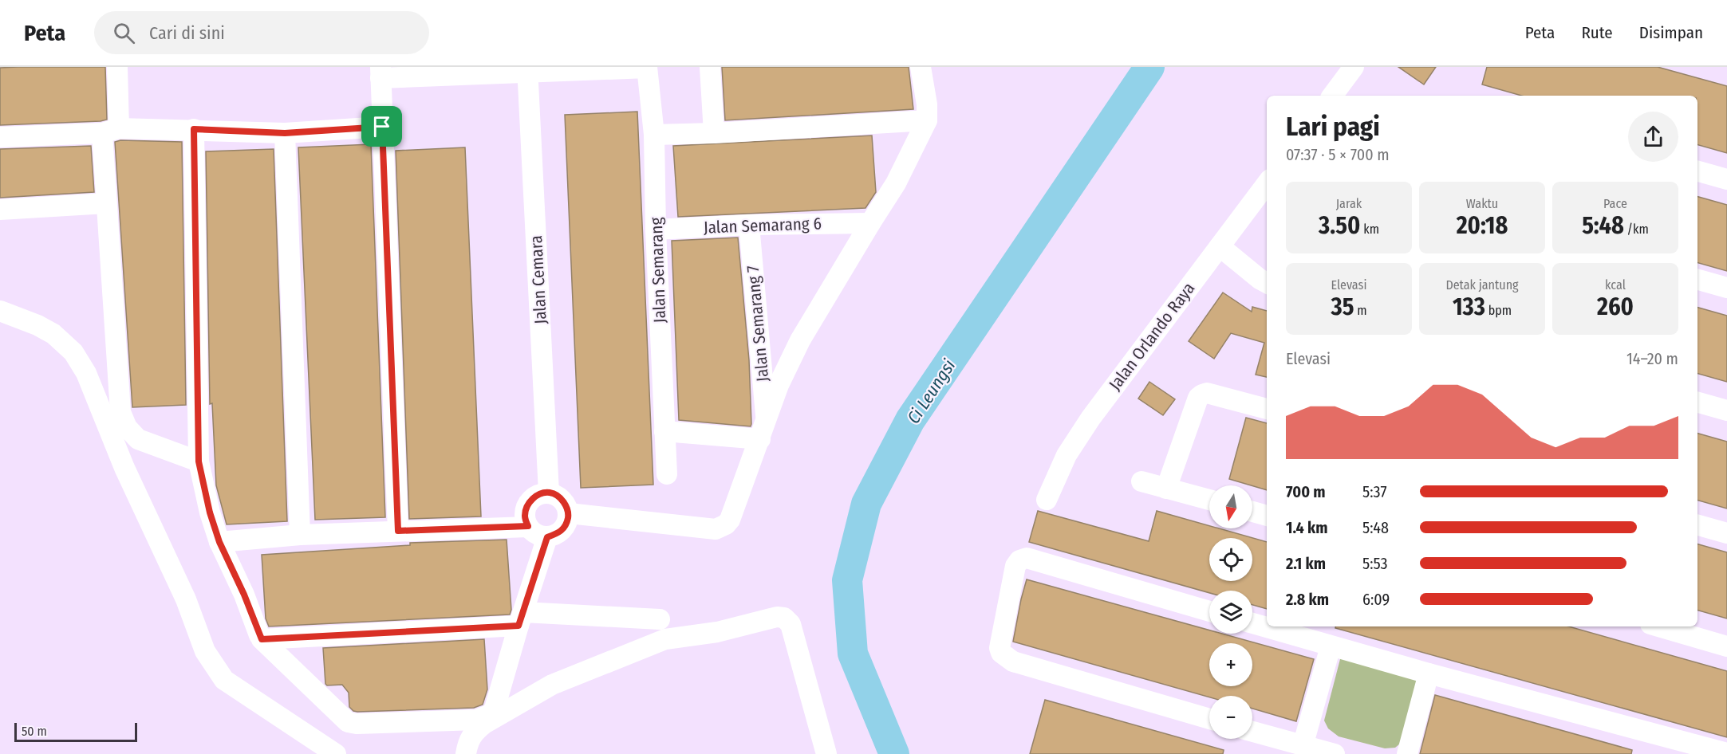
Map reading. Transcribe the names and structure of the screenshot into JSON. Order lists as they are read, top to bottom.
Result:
{
  "streets": {
    "street": [
      "Jalan Semarang 6",
      "Jalan Semarang",
      "Jalan Cemara",
      "Jalan Semarang 7",
      "Jalan Orlando Raya"
    ]
  },
  "crossings": [
    ["Jalan Semarang 6", "Jalan Semarang"],
    ["Jalan Semarang 6", "Jalan Semarang 7"]
  ],
  "water": ["Ci Leungsi"],
  "scale_bar": "50 m",
  "north": "bottom",
  "page": {
    "header": "Peta",
    "search": "Cari di sini",
    "nav": ["Peta", "Rute", "Disimpan"],
    "heading": ["Lari pagi", "07:37 · 5 × 700 m"],
    "stats": [
      ["Jarak", "3.50 km"],
      ["Waktu", "20:18"],
      ["Pace", "5:48 /km"],
      ["Elevasi", "35 m"],
      ["Detak jantung", "133 bpm"],
      ["kcal", "260"]
    ],
    "chart": ["Elevasi", "14–20 m"],
    "list": [
      {
        "name": "700 m",
        "note": "5:37"
      },
      {
        "name": "1.4 km",
        "note": "5:48"
      },
      {
        "name": "2.1 km",
        "note": "5:53"
      },
      {
        "name": "2.8 km",
        "note": "6:09"
      }
    ],
    "map_buttons": ["+", "−"],
    "scale": "50 m"
  }
}
